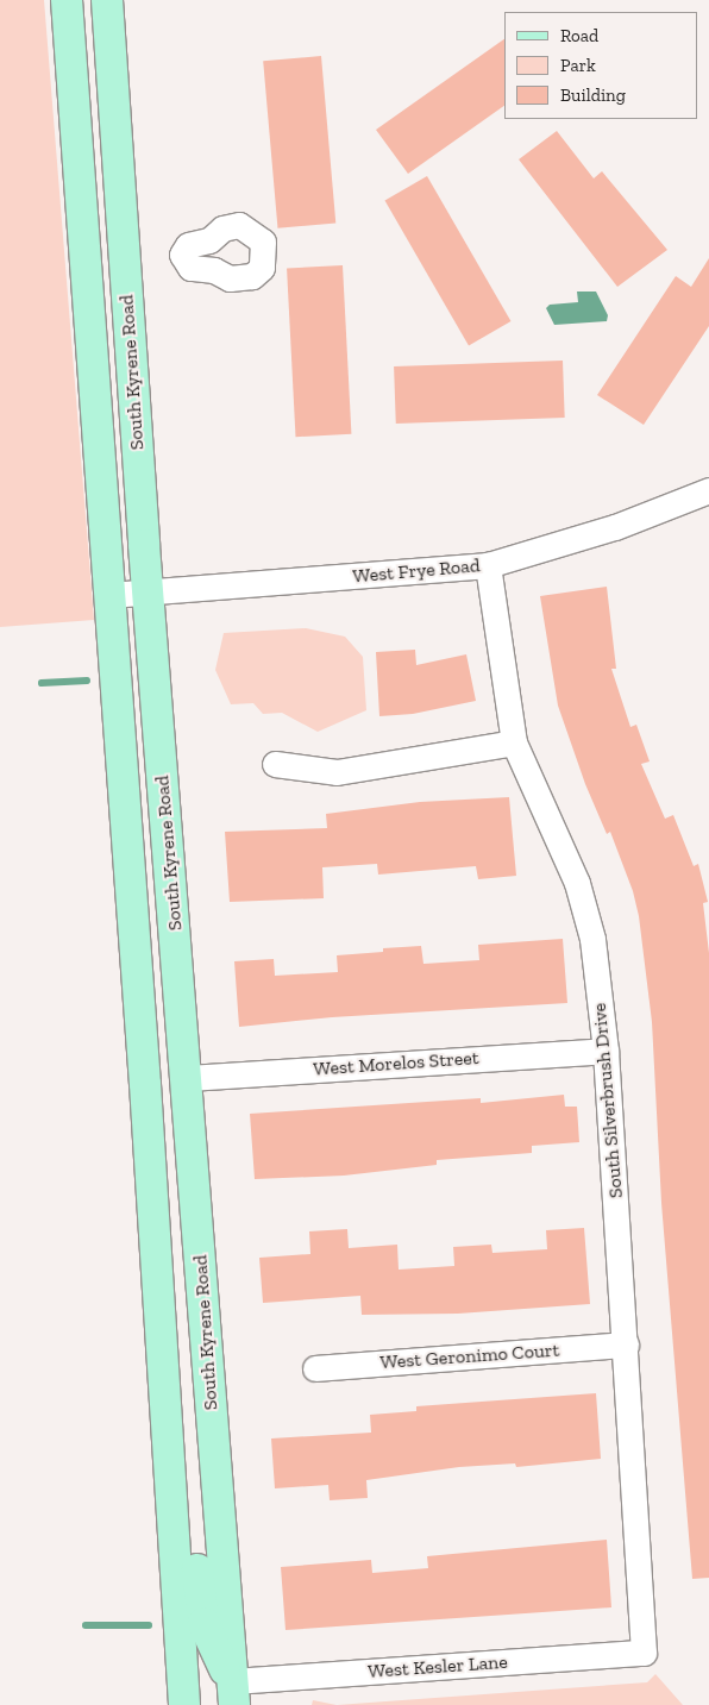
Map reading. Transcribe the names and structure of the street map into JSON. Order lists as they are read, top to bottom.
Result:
{
  "streets": {
    "main road": ["South Kyrene Road"],
    "street": [
      "West Frye Road",
      "West Morelos Street",
      "South Silverbrush Drive",
      "West Geronimo Court",
      "West Kesler Lane"
    ]
  },
  "crossings": [
    ["South Kyrene Road", "West Frye Road"],
    ["South Kyrene Road", "West Morelos Street"],
    ["South Kyrene Road", "West Kesler Lane"],
    ["West Frye Road", "South Silverbrush Drive"],
    ["West Morelos Street", "South Silverbrush Drive"],
    ["South Silverbrush Drive", "West Geronimo Court"],
    ["South Silverbrush Drive", "West Kesler Lane"]
  ],
  "legend": ["Road", "Park", "Building"]
}
